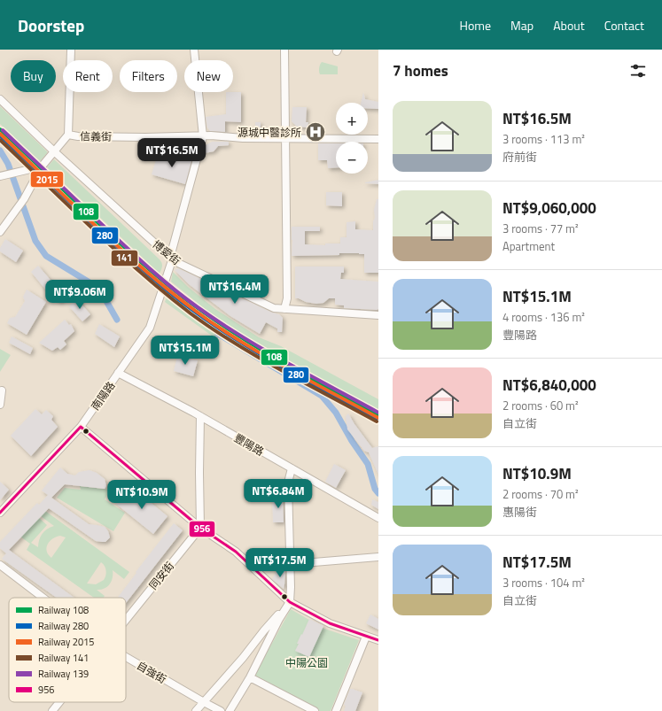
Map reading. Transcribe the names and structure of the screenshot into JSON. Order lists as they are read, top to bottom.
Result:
{
  "streets": {
    "street": [
      "信義街",
      "博愛街",
      "南陽路",
      "豐陽路",
      "同安街",
      "自強街"
    ]
  },
  "crossings": [
    ["信義街", "南陽路"],
    ["博愛街", "南陽路"],
    ["南陽路", "豐陽路"]
  ],
  "parks": ["中陽公園"],
  "places": {
    "hospital": ["源城中醫診所"]
  },
  "lines": [
    "rail line 108",
    "rail line 139",
    "rail line 2015",
    "rail line 280",
    "rail line 141",
    "transit line 956"
  ],
  "legend": [
    "Railway 108",
    "Railway 280",
    "Railway 2015",
    "Railway 141",
    "Railway 139",
    "956"
  ],
  "page": {
    "header": "Doorstep",
    "nav": [
      "Home",
      "Map",
      "About",
      "Contact"
    ],
    "heading": "7 homes",
    "chip": [
      "Buy",
      "Rent",
      "Filters",
      "New"
    ],
    "list": [
      {
        "name": "NT$16.5M",
        "note": "3 rooms · 113 m² · 府前街"
      },
      {
        "name": "NT$9,060,000",
        "note": "3 rooms · 77 m² · Apartment"
      },
      {
        "name": "NT$15.1M",
        "note": "4 rooms · 136 m² · 豐陽路"
      },
      {
        "name": "NT$6,840,000",
        "note": "2 rooms · 60 m² · 自立街"
      },
      {
        "name": "NT$10.9M",
        "note": "2 rooms · 70 m² · 惠陽街"
      },
      {
        "name": "NT$17.5M",
        "note": "3 rooms · 104 m² · 自立街"
      }
    ],
    "map_buttons": ["+", "−"],
    "price": [
      "NT$16.5M",
      "NT$16.4M",
      "NT$9.06M",
      "NT$15.1M",
      "NT$6.84M",
      "NT$10.9M",
      "NT$17.5M"
    ]
  }
}
